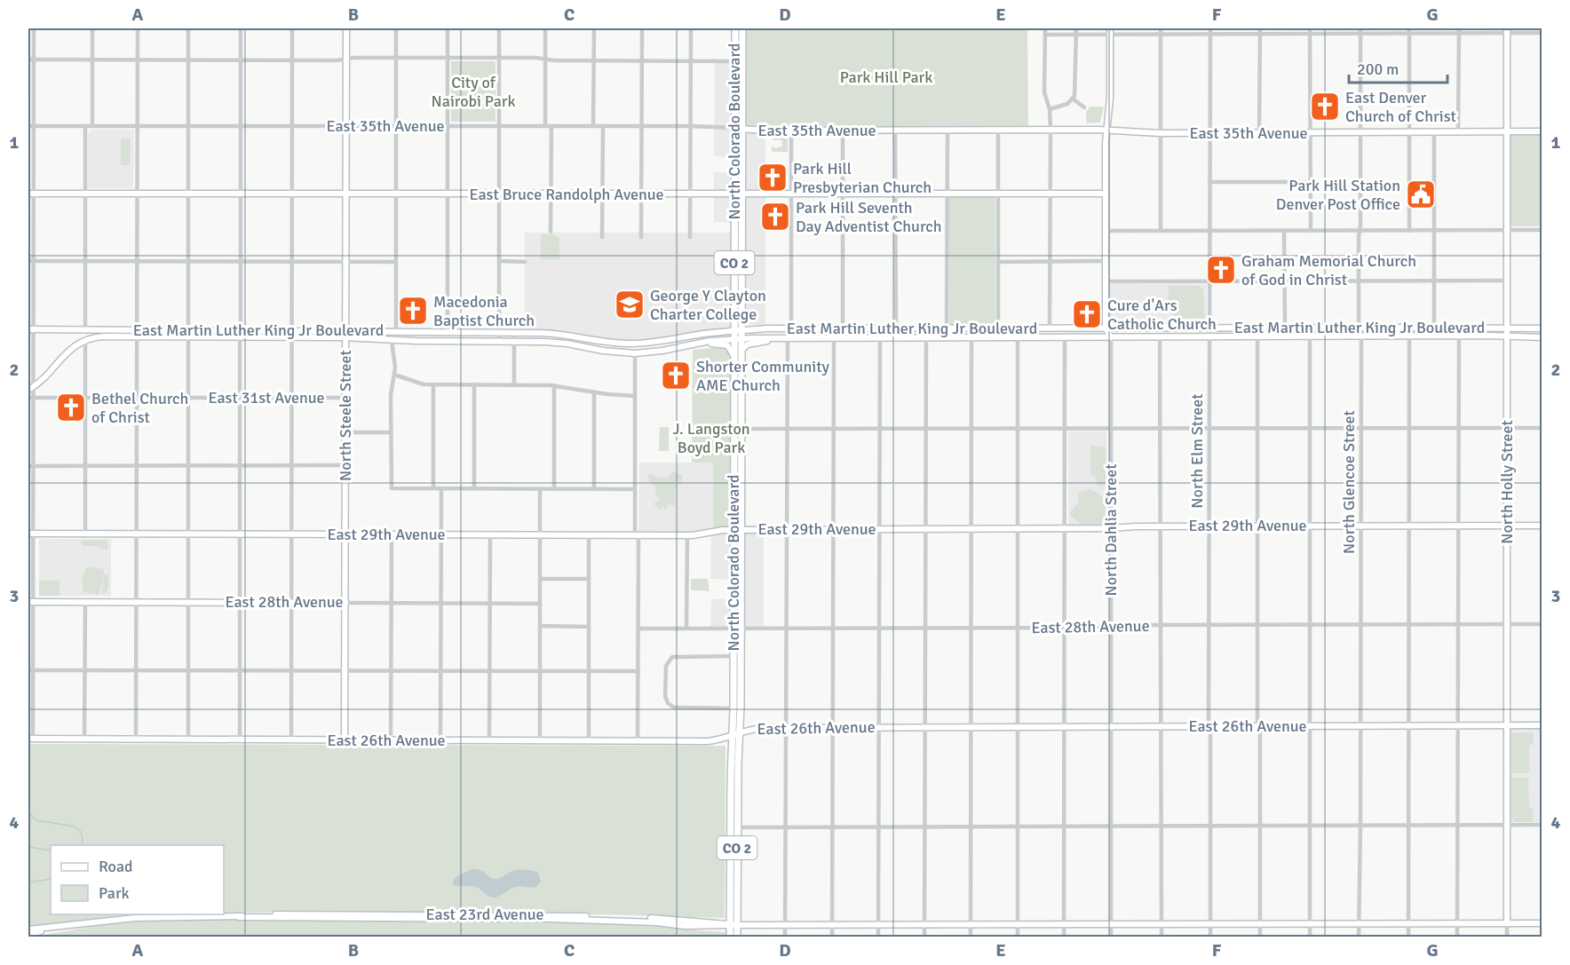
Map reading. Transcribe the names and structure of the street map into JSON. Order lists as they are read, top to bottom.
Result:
{
  "streets": {
    "main road": ["North Colorado Boulevard", "CO 2"],
    "street": [
      "East 35th Avenue",
      "East Bruce Randolph Avenue",
      "East Martin Luther King Jr Boulevard",
      "East 31st Avenue",
      "North Steele Street",
      "North Elm Street",
      "North Glencoe Street",
      "North Holly Street",
      "East 29th Avenue",
      "North Dahlia Street",
      "East 28th Avenue",
      "East 26th Avenue",
      "East 23rd Avenue"
    ]
  },
  "crossings": [
    ["East 35th Avenue", "North Colorado Boulevard"],
    ["East 35th Avenue", "North Steele Street"],
    ["East 35th Avenue", "North Elm Street"],
    ["East 35th Avenue", "North Glencoe Street"],
    ["East 35th Avenue", "North Holly Street"],
    ["North Colorado Boulevard", "East Bruce Randolph Avenue"],
    ["North Colorado Boulevard", "East Martin Luther King Jr Boulevard"],
    ["North Colorado Boulevard", "East 29th Avenue"],
    ["North Colorado Boulevard", "East 28th Avenue"],
    ["North Colorado Boulevard", "East 26th Avenue"],
    ["North Colorado Boulevard", "East 23rd Avenue"],
    ["East Bruce Randolph Avenue", "North Steele Street"],
    ["East Martin Luther King Jr Boulevard", "North Steele Street"],
    ["East Martin Luther King Jr Boulevard", "North Elm Street"],
    ["East Martin Luther King Jr Boulevard", "North Glencoe Street"],
    ["East Martin Luther King Jr Boulevard", "North Holly Street"],
    ["East Martin Luther King Jr Boulevard", "North Dahlia Street"],
    ["East 31st Avenue", "North Steele Street"],
    ["North Steele Street", "East 29th Avenue"],
    ["North Steele Street", "East 28th Avenue"],
    ["North Steele Street", "East 26th Avenue"],
    ["North Elm Street", "East 29th Avenue"],
    ["North Elm Street", "East 28th Avenue"],
    ["North Elm Street", "East 26th Avenue"],
    ["North Elm Street", "East 23rd Avenue"],
    ["North Glencoe Street", "East 29th Avenue"],
    ["North Glencoe Street", "East 28th Avenue"],
    ["North Glencoe Street", "East 26th Avenue"],
    ["North Glencoe Street", "East 23rd Avenue"],
    ["North Holly Street", "East 29th Avenue"],
    ["North Holly Street", "East 28th Avenue"],
    ["North Holly Street", "East 26th Avenue"],
    ["North Holly Street", "East 23rd Avenue"],
    ["East 29th Avenue", "North Dahlia Street"],
    ["North Dahlia Street", "East 28th Avenue"],
    ["North Dahlia Street", "East 26th Avenue"],
    ["North Dahlia Street", "East 23rd Avenue"]
  ],
  "parks": ["Park Hill Park", "City of Nairobi Park", "J. Langston Boyd Park"],
  "places": {
    "church": [
      "East Denver Church of Christ",
      "Park Hill Presbyterian Church",
      "Park Hill Seventh Day Adventist Church",
      "Graham Memorial Church of God in Christ",
      "Macedonia Baptist Church",
      "Cure d'Ars Catholic Church",
      "Shorter Community AME Church",
      "Bethel Church of Christ"
    ],
    "public building": ["Park Hill Station Denver Post Office"],
    "school or university": ["George Y Clayton Charter College"]
  },
  "legend": ["Road", "Park"],
  "scale_bar": "200 m",
  "grid": {
    "columns": [
      "A",
      "B",
      "C",
      "D",
      "E",
      "F",
      "G"
    ],
    "rows": [
      "1",
      "2",
      "3",
      "4"
    ]
  }
}
